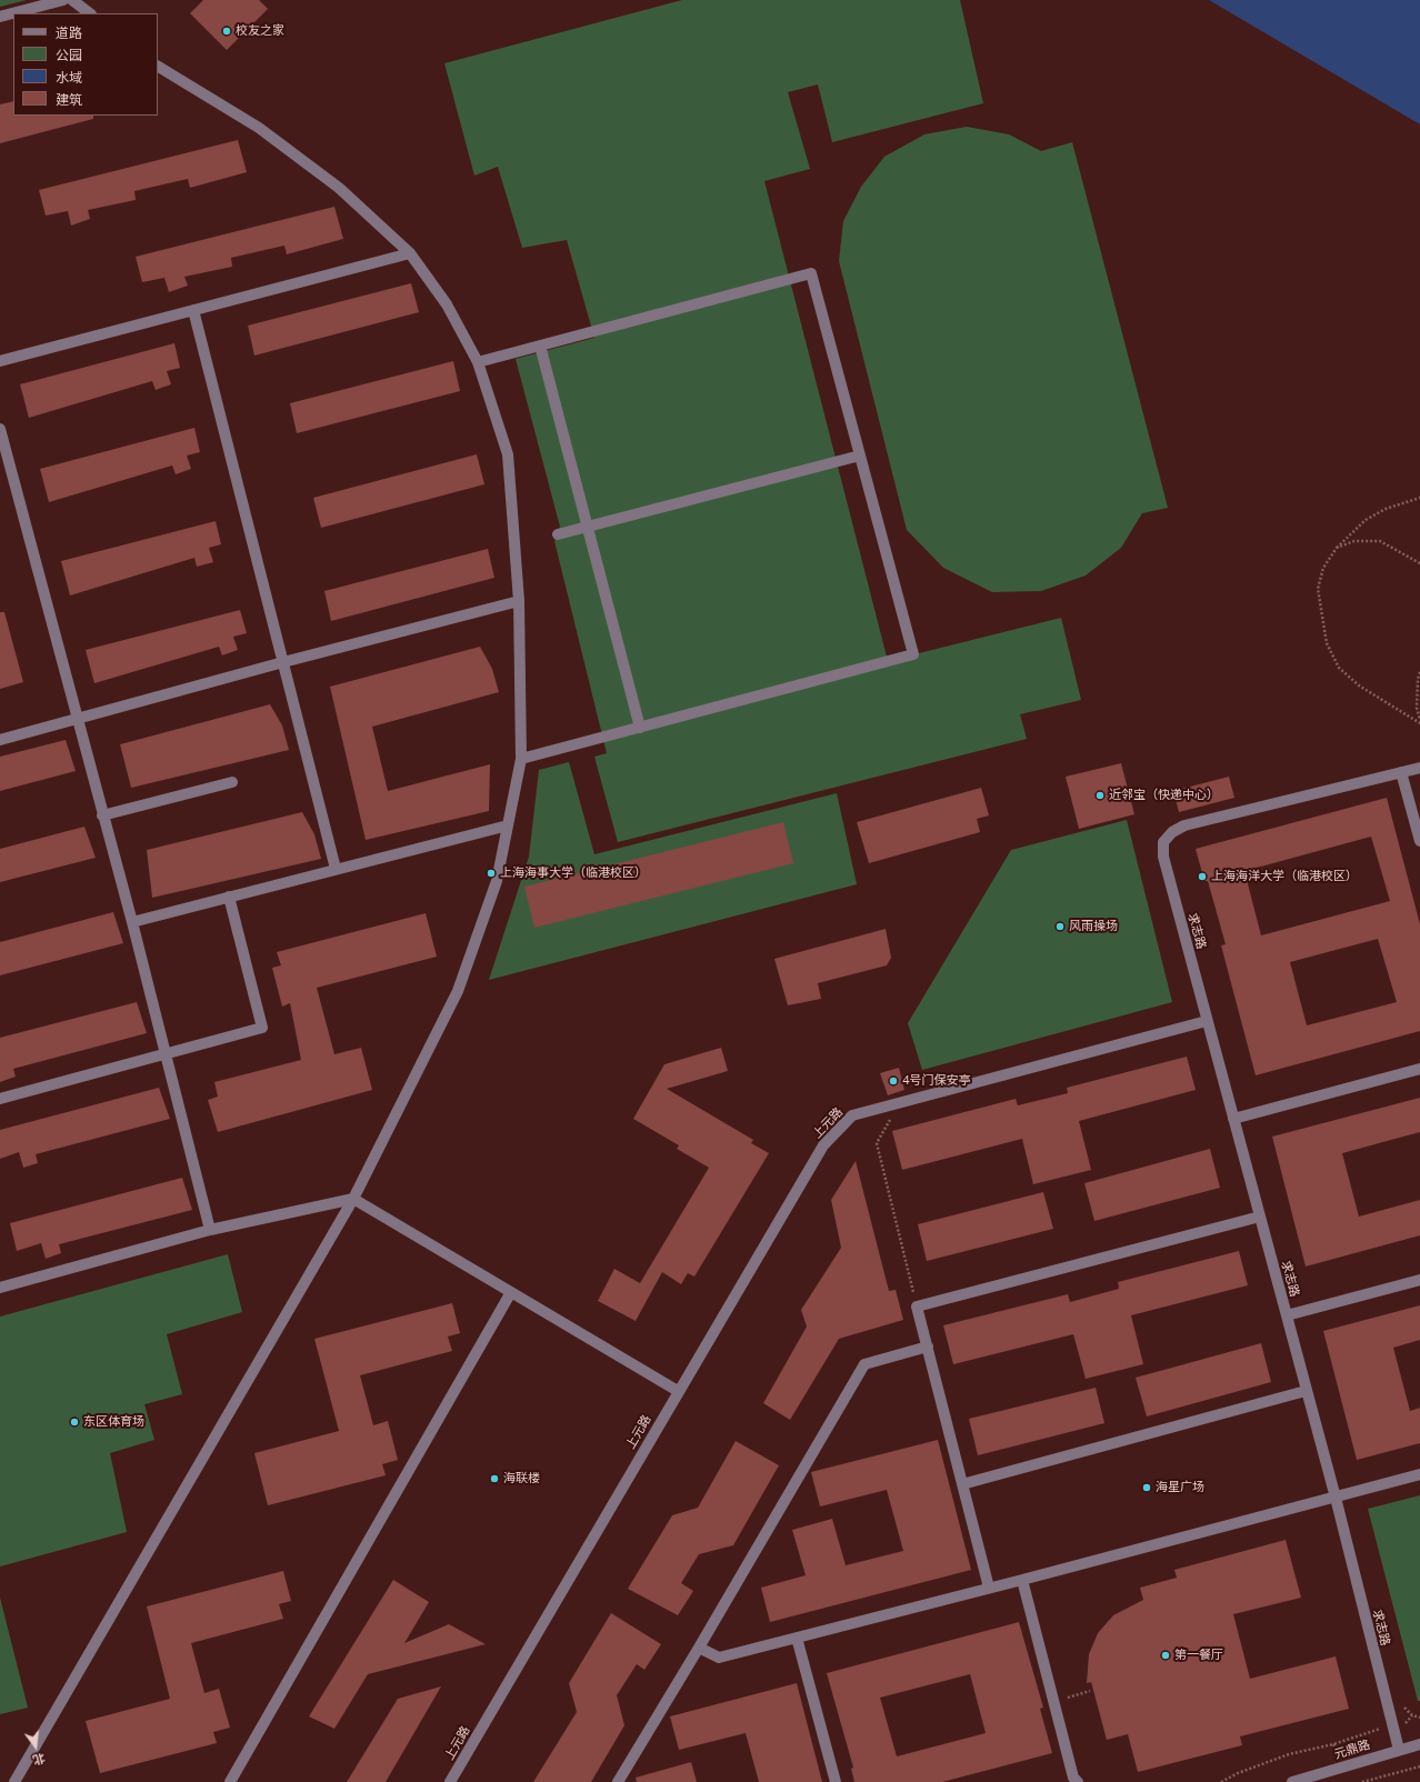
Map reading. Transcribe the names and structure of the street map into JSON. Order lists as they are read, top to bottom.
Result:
{
  "streets": {
    "street": ["求志路", "上元路", "元鼎路"]
  },
  "crossings": [
    ["求志路", "上元路"],
    ["求志路", "元鼎路"]
  ],
  "places": [
    "校友之家",
    "近邻宝（快递中心）",
    "上海海事大学（临港校区）",
    "上海海洋大学（临港校区）",
    "风雨操场",
    "4号门保安亭",
    "东区体育场",
    "海联楼",
    "海星广场",
    "第一餐厅"
  ],
  "legend": [
    "道路",
    "公园",
    "水域",
    "建筑"
  ],
  "north": "bottom"
}
